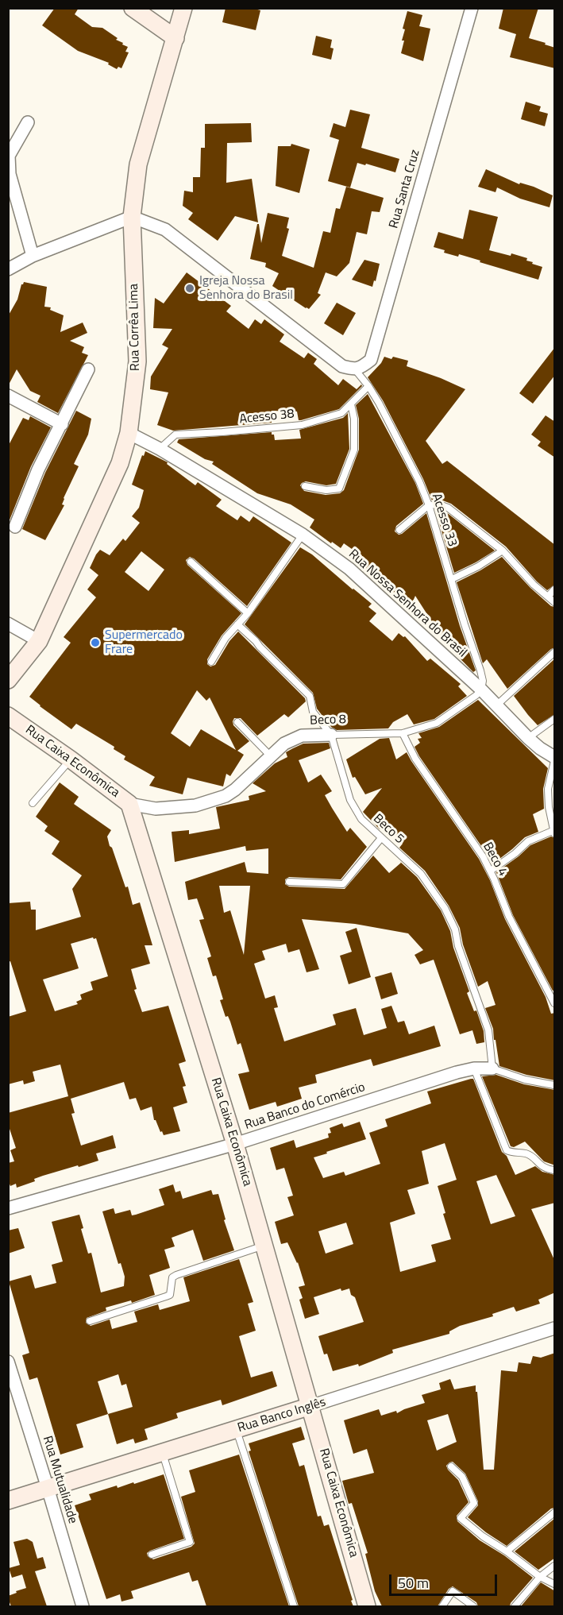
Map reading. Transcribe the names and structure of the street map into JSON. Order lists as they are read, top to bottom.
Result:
{
  "streets": {
    "street": [
      "Rua Santa Cruz",
      "Rua Corrêa Lima",
      "Rua Nossa Senhora do Brasil",
      "Beco 8",
      "Rua Caixa Econômica",
      "Rua Banco do Comércio",
      "Rua Banco Inglês",
      "Rua Mutualidade"
    ],
    "lane": [
      "Acesso 38",
      "Acesso 33",
      "Beco 5",
      "Beco 4"
    ]
  },
  "crossings": [
    ["Rua Santa Cruz", "Acesso 33"],
    ["Rua Corrêa Lima", "Rua Nossa Senhora do Brasil"],
    ["Acesso 38", "Acesso 33"],
    ["Acesso 38", "Rua Nossa Senhora do Brasil"],
    ["Acesso 33", "Rua Nossa Senhora do Brasil"],
    ["Acesso 33", "Beco 8"],
    ["Rua Nossa Senhora do Brasil", "Beco 8"],
    ["Beco 8", "Rua Caixa Econômica"],
    ["Beco 8", "Beco 5"],
    ["Beco 8", "Beco 4"],
    ["Rua Caixa Econômica", "Rua Banco do Comércio"],
    ["Rua Caixa Econômica", "Rua Banco Inglês"],
    ["Beco 5", "Rua Banco do Comércio"],
    ["Rua Banco Inglês", "Rua Mutualidade"]
  ],
  "places": ["Igreja Nossa Senhora do Brasil", "Supermercado Frare"],
  "scale_bar": "50 m"
}
